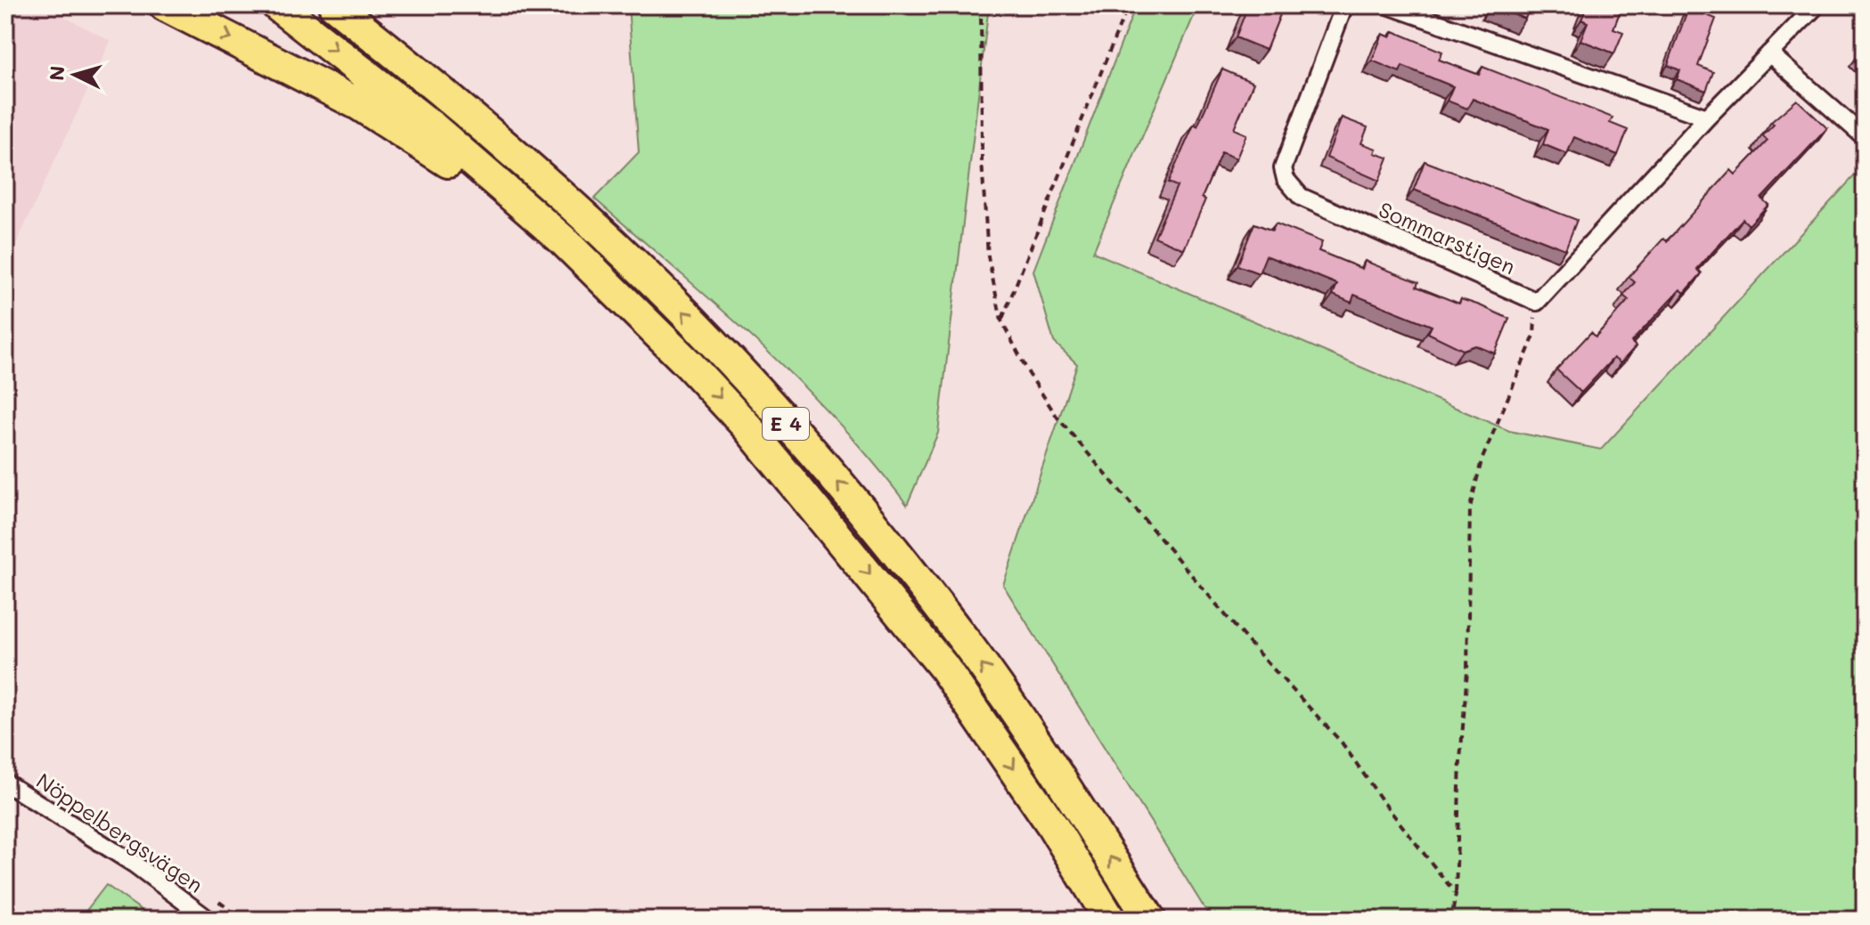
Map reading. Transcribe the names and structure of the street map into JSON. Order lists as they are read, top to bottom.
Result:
{
  "streets": {
    "highway": ["E 4"],
    "street": ["Sommarstigen", "Nöppelbergsvägen"]
  },
  "north": "left"
}
